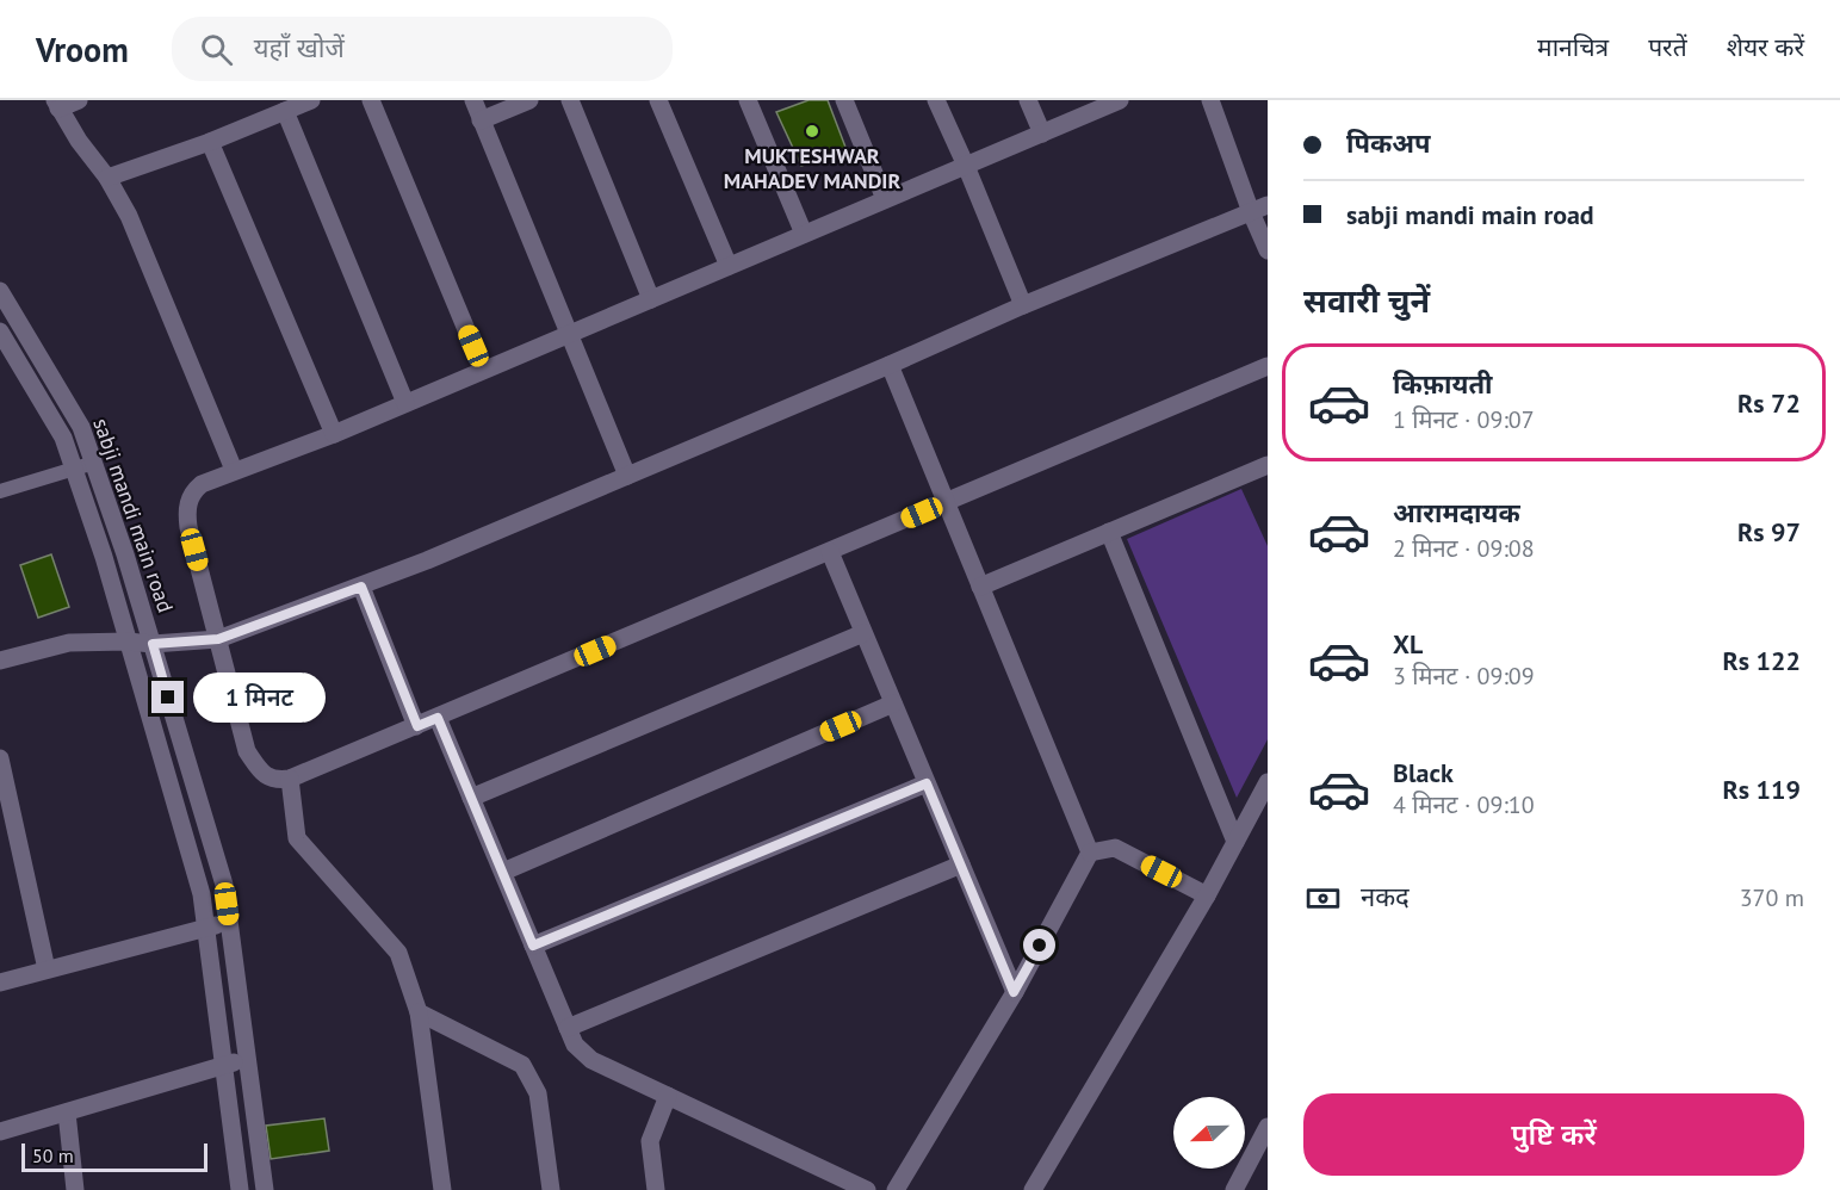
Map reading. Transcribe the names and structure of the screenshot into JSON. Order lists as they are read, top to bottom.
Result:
{
  "streets": {
    "street": ["sabji mandi main road"]
  },
  "places": ["MUKTESHWAR MAHADEV MANDIR"],
  "scale_bar": "50 m",
  "north": "left",
  "page": {
    "header": "Vroom",
    "search": "यहाँ खोजें",
    "nav": ["मानचित्र", "परतें", "शेयर करें"],
    "banner": ["पिकअप", "sabji mandi main road"],
    "heading": "सवारी चुनें",
    "list": [
      {
        "name": "किफ़ायती",
        "note": "1 मिनट · 09:07",
        "value": "Rs 72"
      },
      {
        "name": "आरामदायक",
        "note": "2 मिनट · 09:08",
        "value": "Rs 97"
      },
      {
        "name": "XL",
        "note": "3 मिनट · 09:09",
        "value": "Rs 122"
      },
      {
        "name": "Black",
        "note": "4 मिनट · 09:10",
        "value": "Rs 119"
      }
    ],
    "bubble": "1 मिनट",
    "pay": ["नकद", "370 m"],
    "buttons": "पुष्टि करें",
    "scale": "50 m"
  }
}
